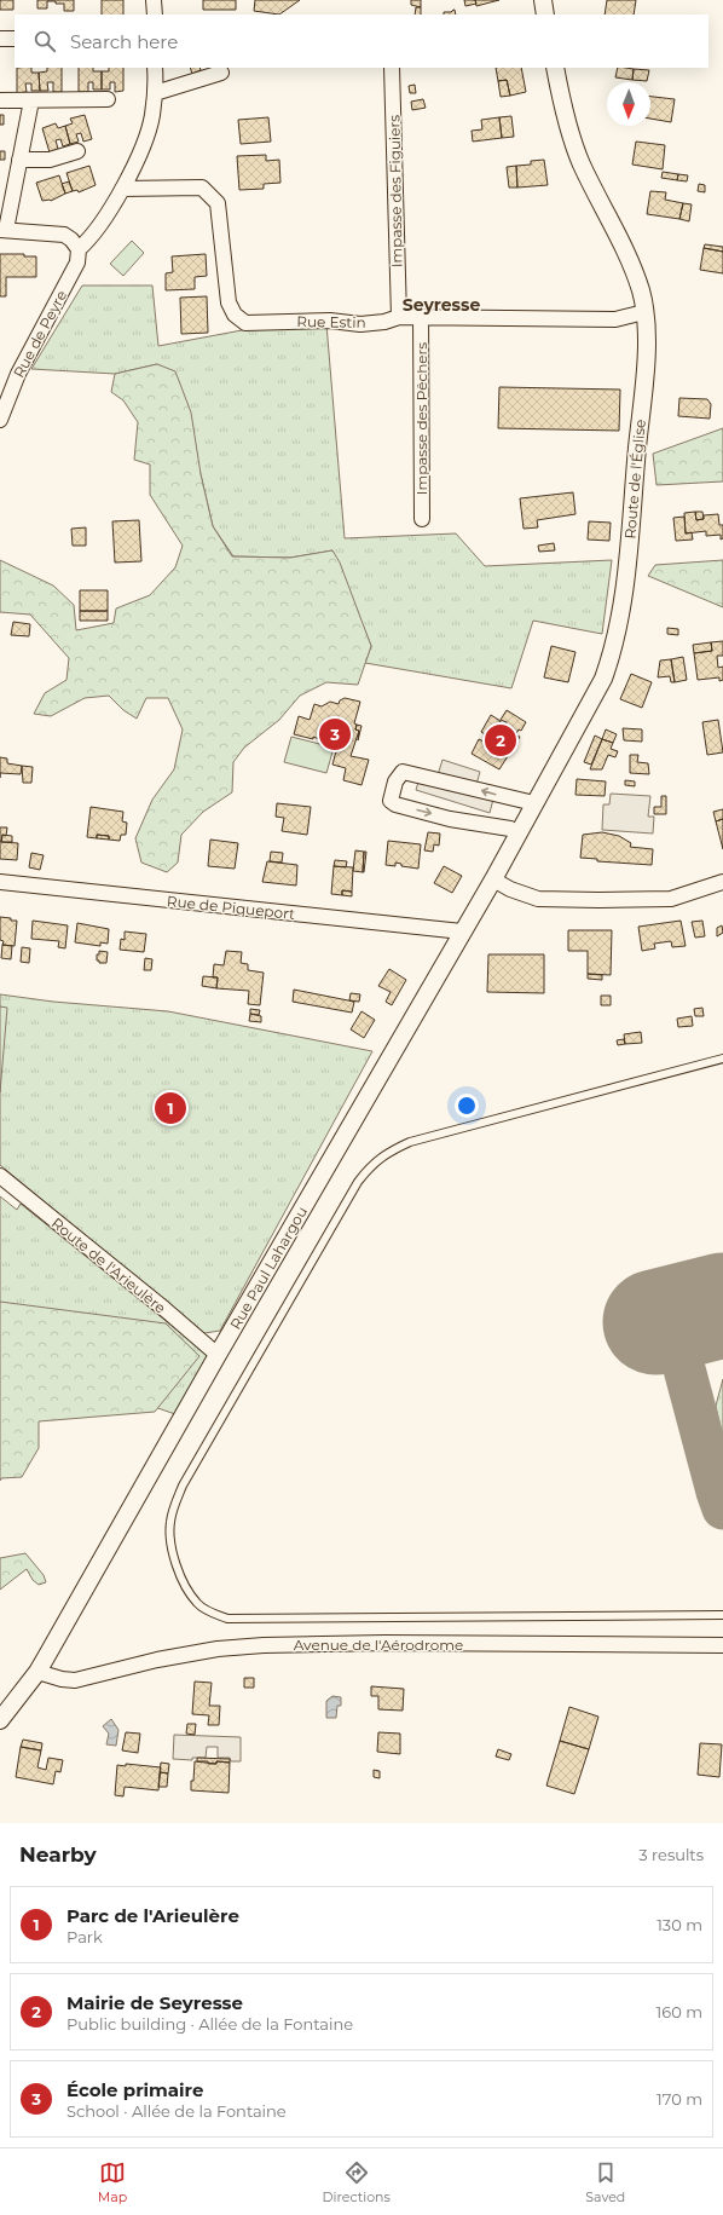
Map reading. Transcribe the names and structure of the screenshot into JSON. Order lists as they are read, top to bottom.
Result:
{
  "streets": {
    "street": [
      "Impasse des Figuiers",
      "Rue Estin",
      "Rue de Peyre",
      "Impasse des Pêchers",
      "Route de l'Église",
      "Rue de Piqueport",
      "Route de l'Arieulère",
      "Rue Paul Lahargou",
      "Avenue de l'Aérodrome"
    ]
  },
  "crossings": [
    ["Impasse des Figuiers", "Rue Estin"],
    ["Rue Estin", "Impasse des Pêchers"],
    ["Rue Estin", "Route de l'Église"],
    ["Route de l'Église", "Rue Paul Lahargou"],
    ["Rue de Piqueport", "Rue Paul Lahargou"],
    ["Route de l'Arieulère", "Rue Paul Lahargou"],
    ["Rue Paul Lahargou", "Avenue de l'Aérodrome"]
  ],
  "districts": ["Seyresse"],
  "north": "bottom",
  "page": {
    "search": "Search here",
    "pins": ["3", "2", "1"],
    "heading": ["Nearby", "3 results"],
    "list": [
      {
        "mark": "1",
        "name": "Parc de l'Arieulère",
        "note": "Park",
        "value": "130 m"
      },
      {
        "mark": "2",
        "name": "Mairie de Seyresse",
        "note": "Public building · Allée de la Fontaine",
        "value": "160 m"
      },
      {
        "mark": "3",
        "name": "École primaire",
        "note": "School · Allée de la Fontaine",
        "value": "170 m"
      }
    ],
    "nav": ["Map", "Directions", "Saved"]
  }
}
